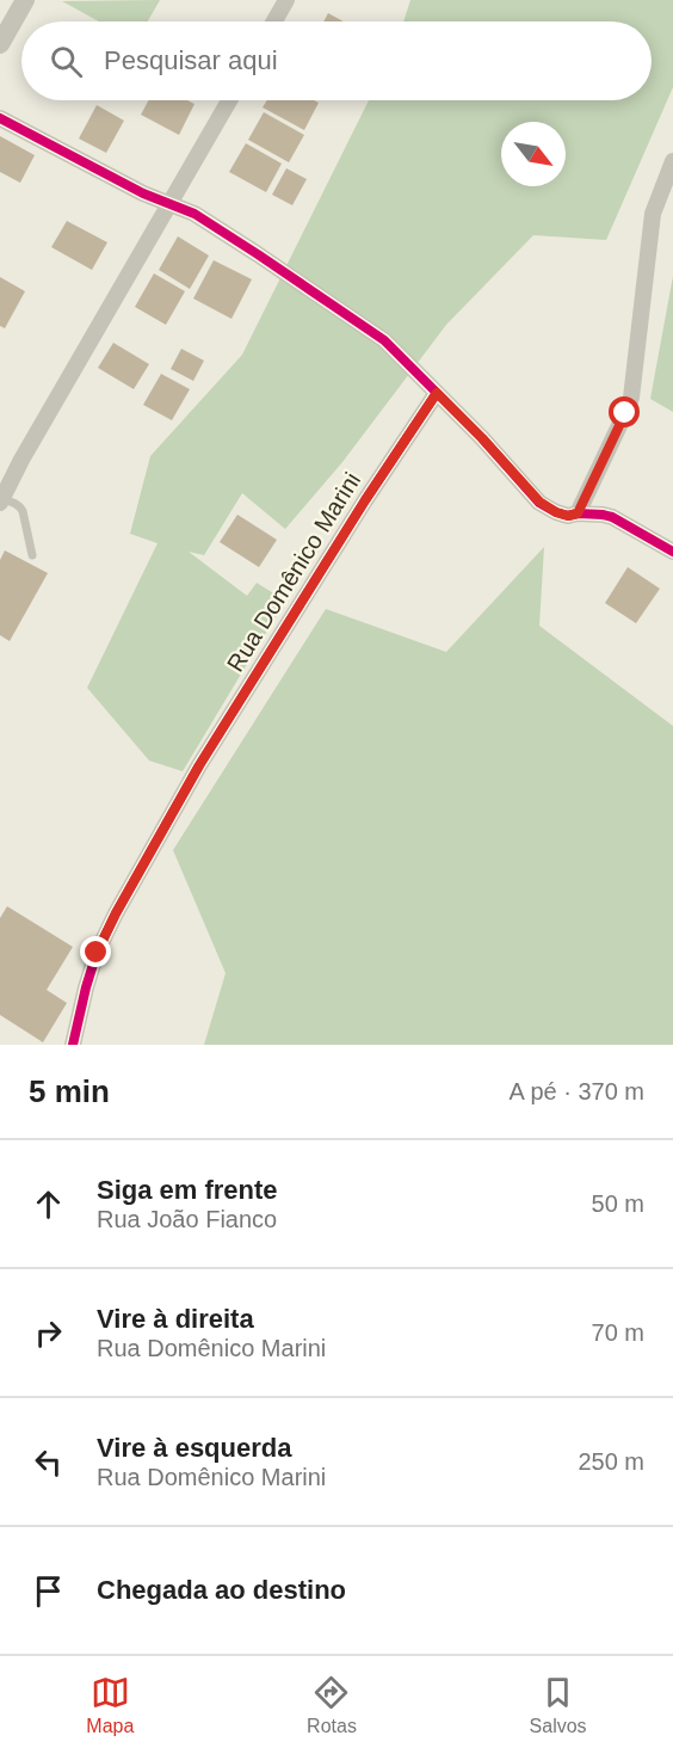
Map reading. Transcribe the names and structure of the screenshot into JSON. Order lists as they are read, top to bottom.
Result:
{
  "streets": {
    "street": ["Rua Domênico Marini"]
  },
  "north": "bottom right",
  "page": {
    "search": "Pesquisar aqui",
    "heading": ["5 min", "A pé · 370 m"],
    "list": [
      ["Siga em frente", "Rua João Fianco", "50 m"],
      ["Vire à direita", "Rua Domênico Marini", "70 m"],
      ["Vire à esquerda", "Rua Domênico Marini", "250 m"],
      "Chegada ao destino"
    ],
    "nav": ["Mapa", "Rotas", "Salvos"]
  }
}
